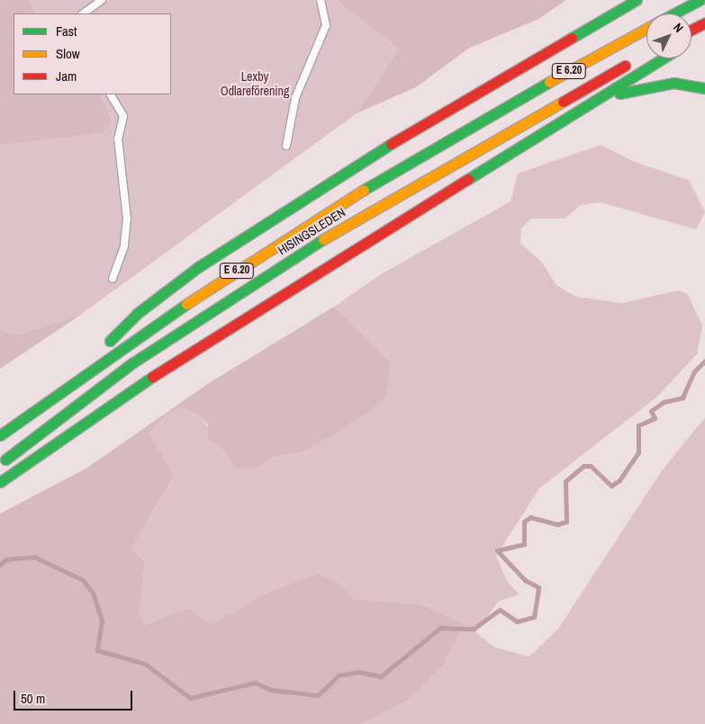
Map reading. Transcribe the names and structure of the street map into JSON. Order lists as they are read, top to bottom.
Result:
{
  "streets": {
    "highway": ["E 6.20", "HISINGSLEDEN"]
  },
  "parks": ["Lexby Odlareförening"],
  "legend": ["Fast", "Slow", "Jam"],
  "scale_bar": "50 m",
  "north": "top right"
}
